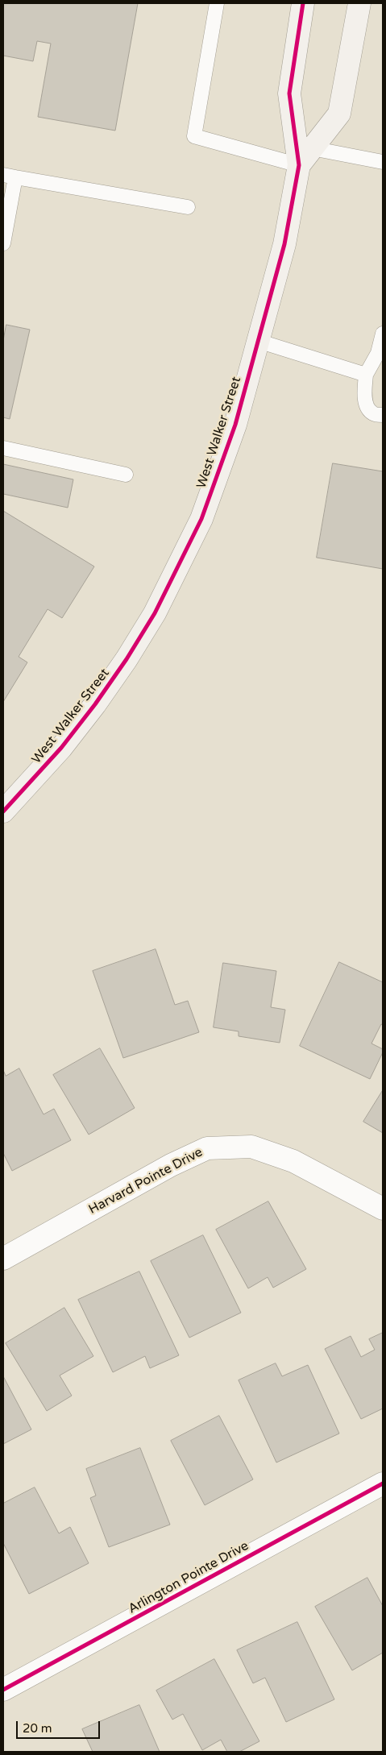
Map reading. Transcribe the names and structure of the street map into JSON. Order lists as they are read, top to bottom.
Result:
{
  "streets": {
    "street": ["West Walker Street", "Harvard Pointe Drive", "Arlington Pointe Drive"]
  },
  "scale_bar": "20 m"
}
